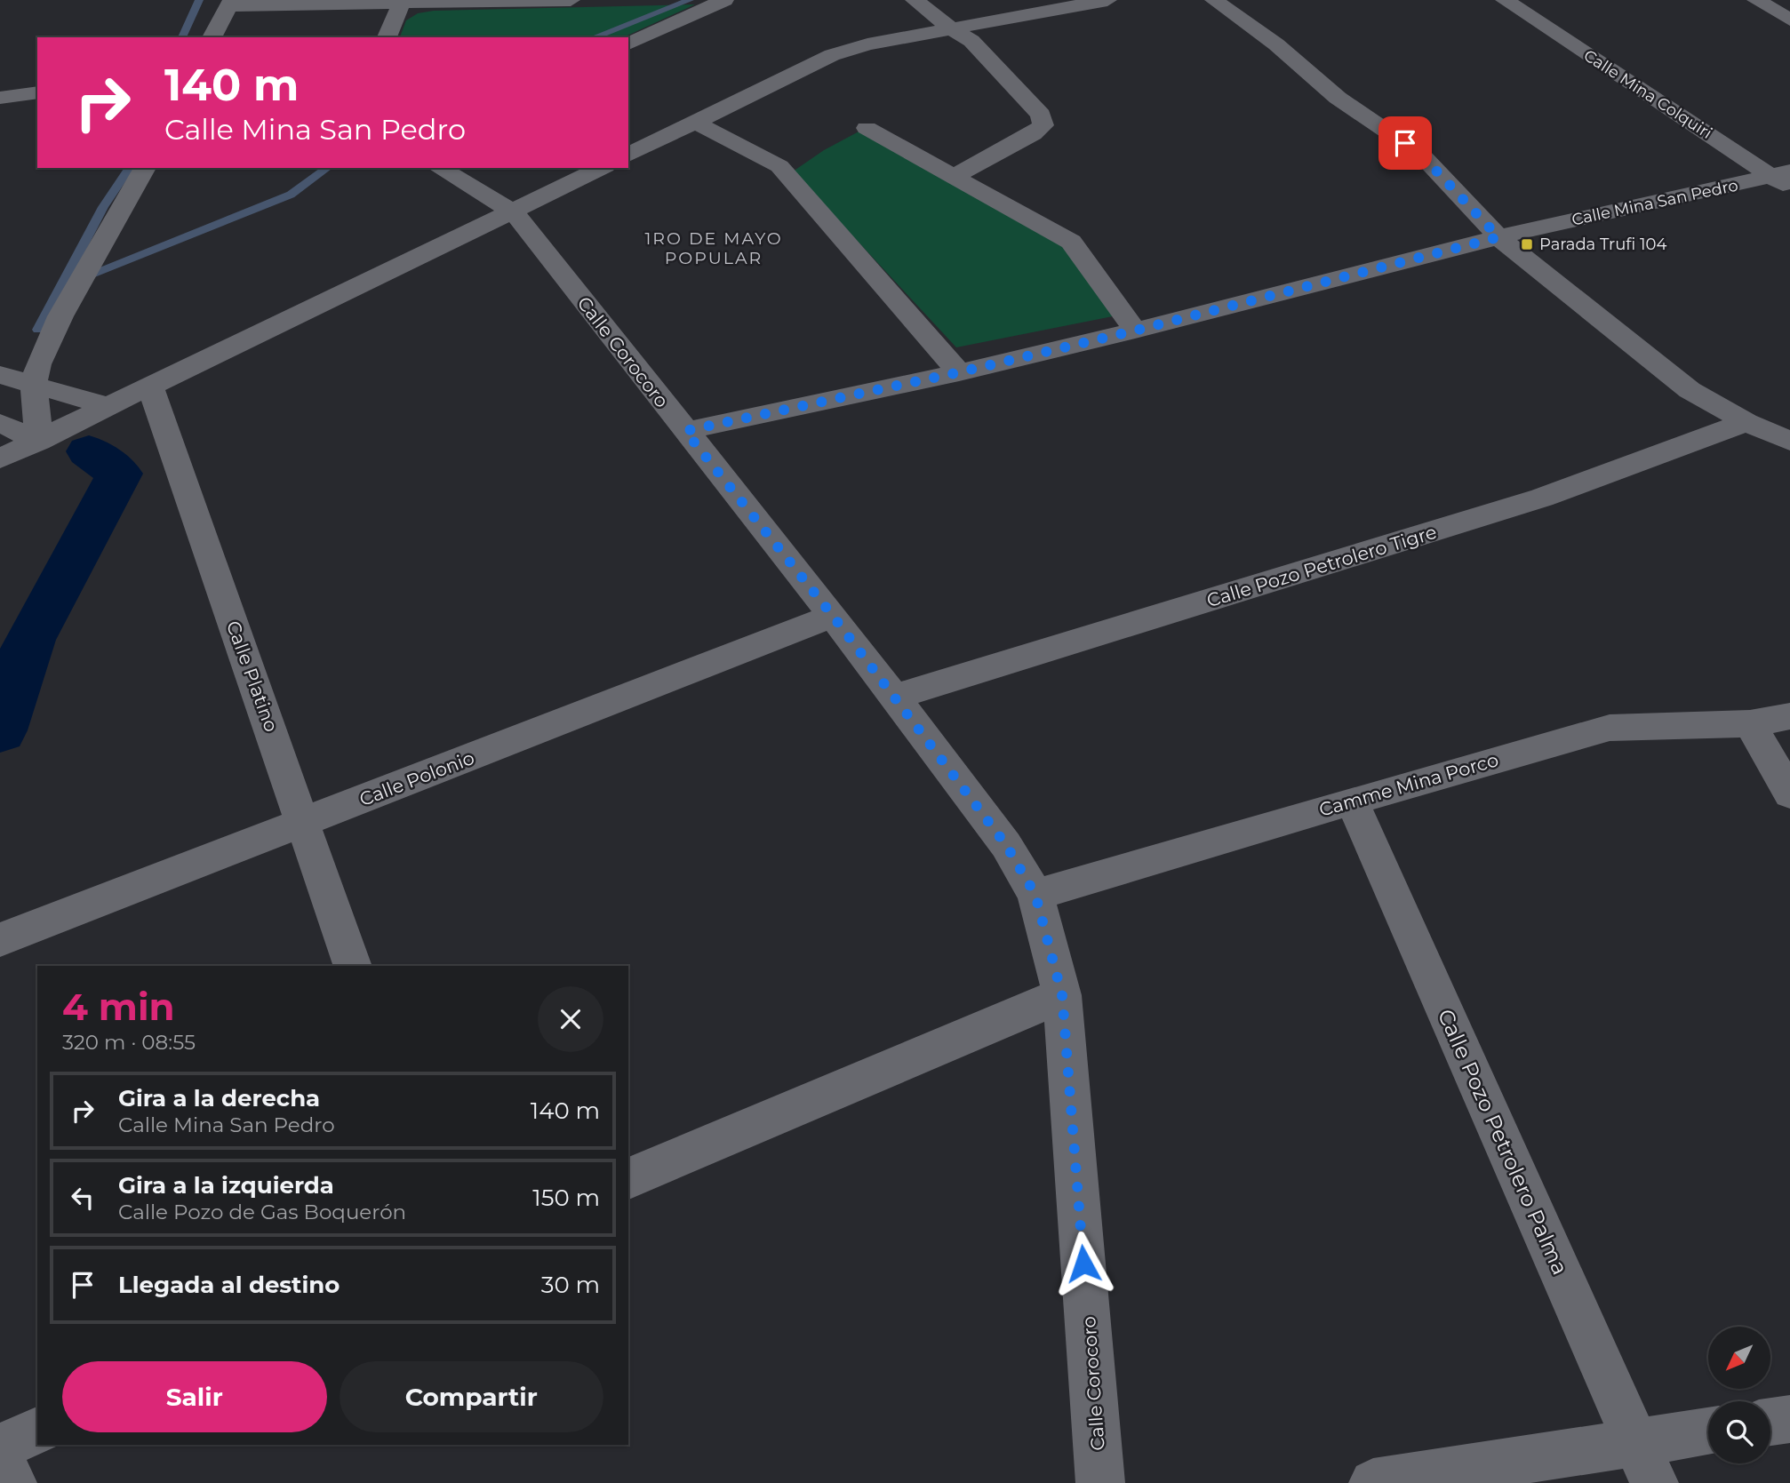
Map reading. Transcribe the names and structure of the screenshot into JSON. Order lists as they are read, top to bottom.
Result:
{
  "streets": {
    "street": [
      "Calle Mina Colquiri",
      "Calle Mina San Pedro",
      "Calle Corocoro",
      "Calle Pozo Petrolero Tigre",
      "Calle Platino",
      "Calle Polonio",
      "Camme Mina Porco",
      "Calle Pozo Petrolero Palma"
    ]
  },
  "crossings": [
    ["Calle Mina Colquiri", "Calle Mina San Pedro"],
    ["Calle Mina San Pedro", "Calle Corocoro"],
    ["Calle Corocoro", "Calle Pozo Petrolero Tigre"],
    ["Calle Corocoro", "Calle Polonio"],
    ["Calle Corocoro", "Camme Mina Porco"],
    ["Calle Platino", "Calle Polonio"],
    ["Camme Mina Porco", "Calle Pozo Petrolero Palma"]
  ],
  "districts": ["1RO DE MAYO POPULAR"],
  "places": {
    "transit": ["Parada Trufi 104"]
  },
  "north": "bottom left",
  "page": {
    "turn": ["140 m", "Calle Mina San Pedro"],
    "heading": ["4 min", "320 m · 08:55"],
    "list": [
      {
        "name": "Gira a la derecha",
        "note": "Calle Mina San Pedro",
        "value": "140 m"
      },
      {
        "name": "Gira a la izquierda",
        "note": "Calle Pozo de Gas Boquerón",
        "value": "150 m"
      },
      {
        "name": "Llegada al destino",
        "value": "30 m"
      }
    ],
    "buttons": ["Salir", "Compartir"]
  }
}
